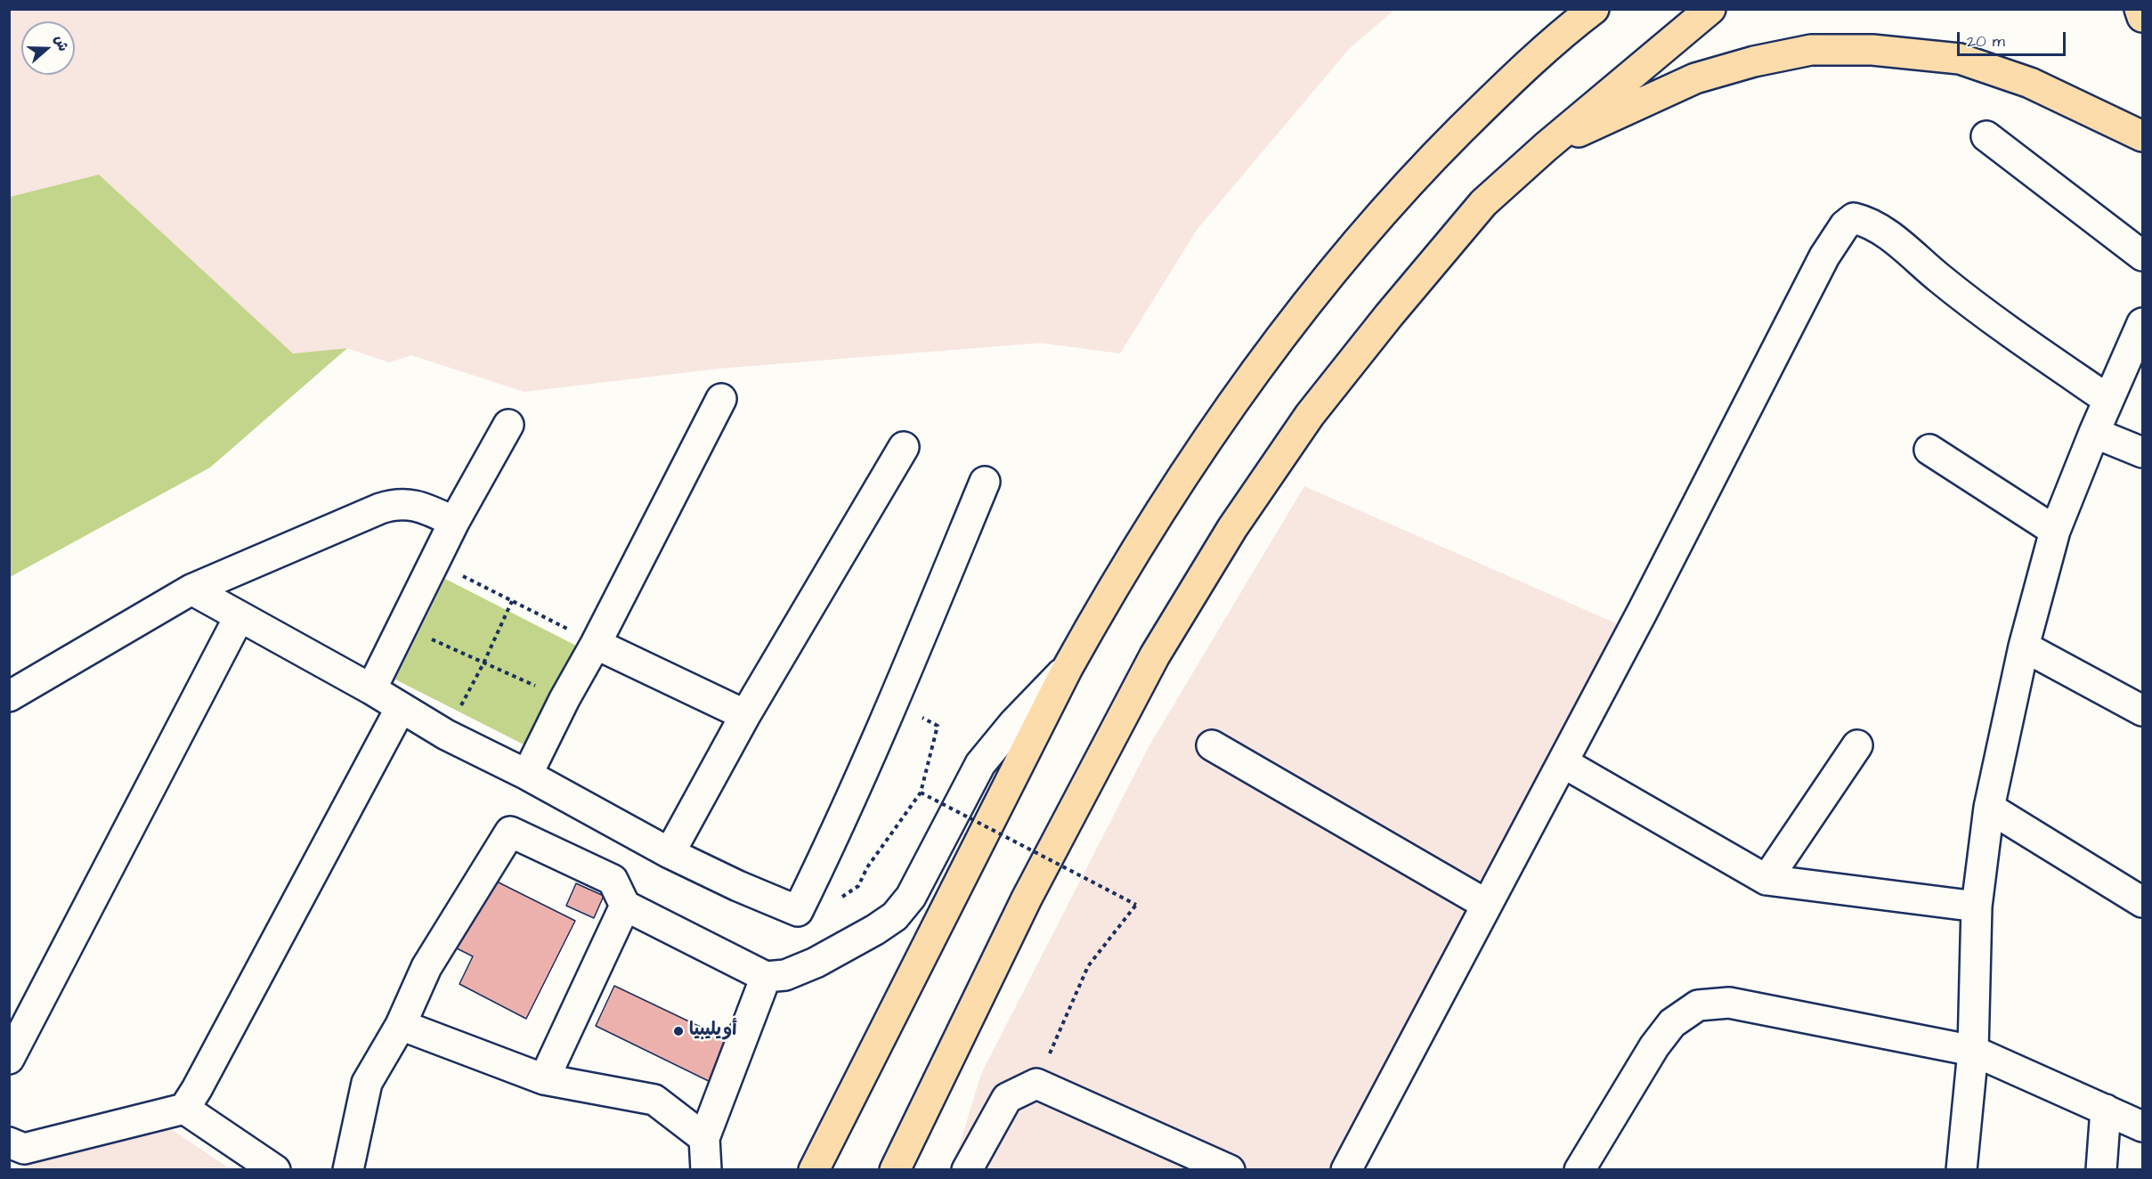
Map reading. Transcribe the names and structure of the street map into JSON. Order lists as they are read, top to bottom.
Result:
{
  "places": ["أويليبيا"],
  "scale_bar": "20 m",
  "north": "right"
}
